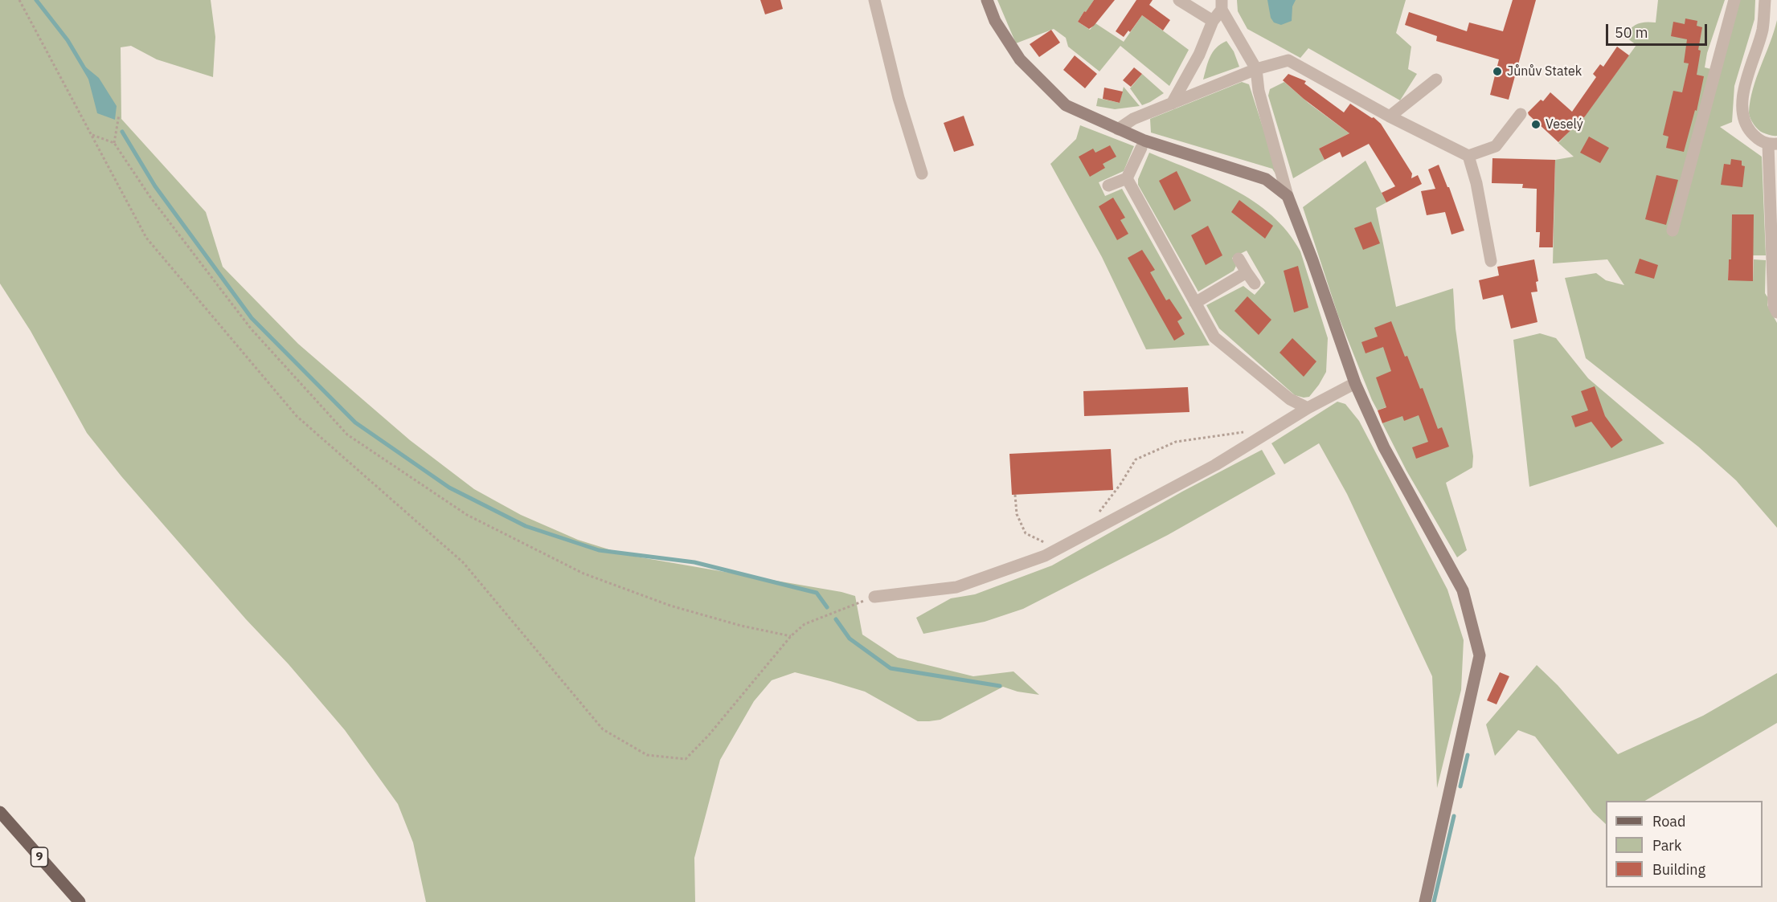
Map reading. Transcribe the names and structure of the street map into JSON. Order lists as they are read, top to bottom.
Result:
{
  "streets": {
    "main road": ["9"]
  },
  "places": ["Jůnův Statek", "Veselý"],
  "legend": ["Road", "Park", "Building"],
  "scale_bar": "50 m"
}
